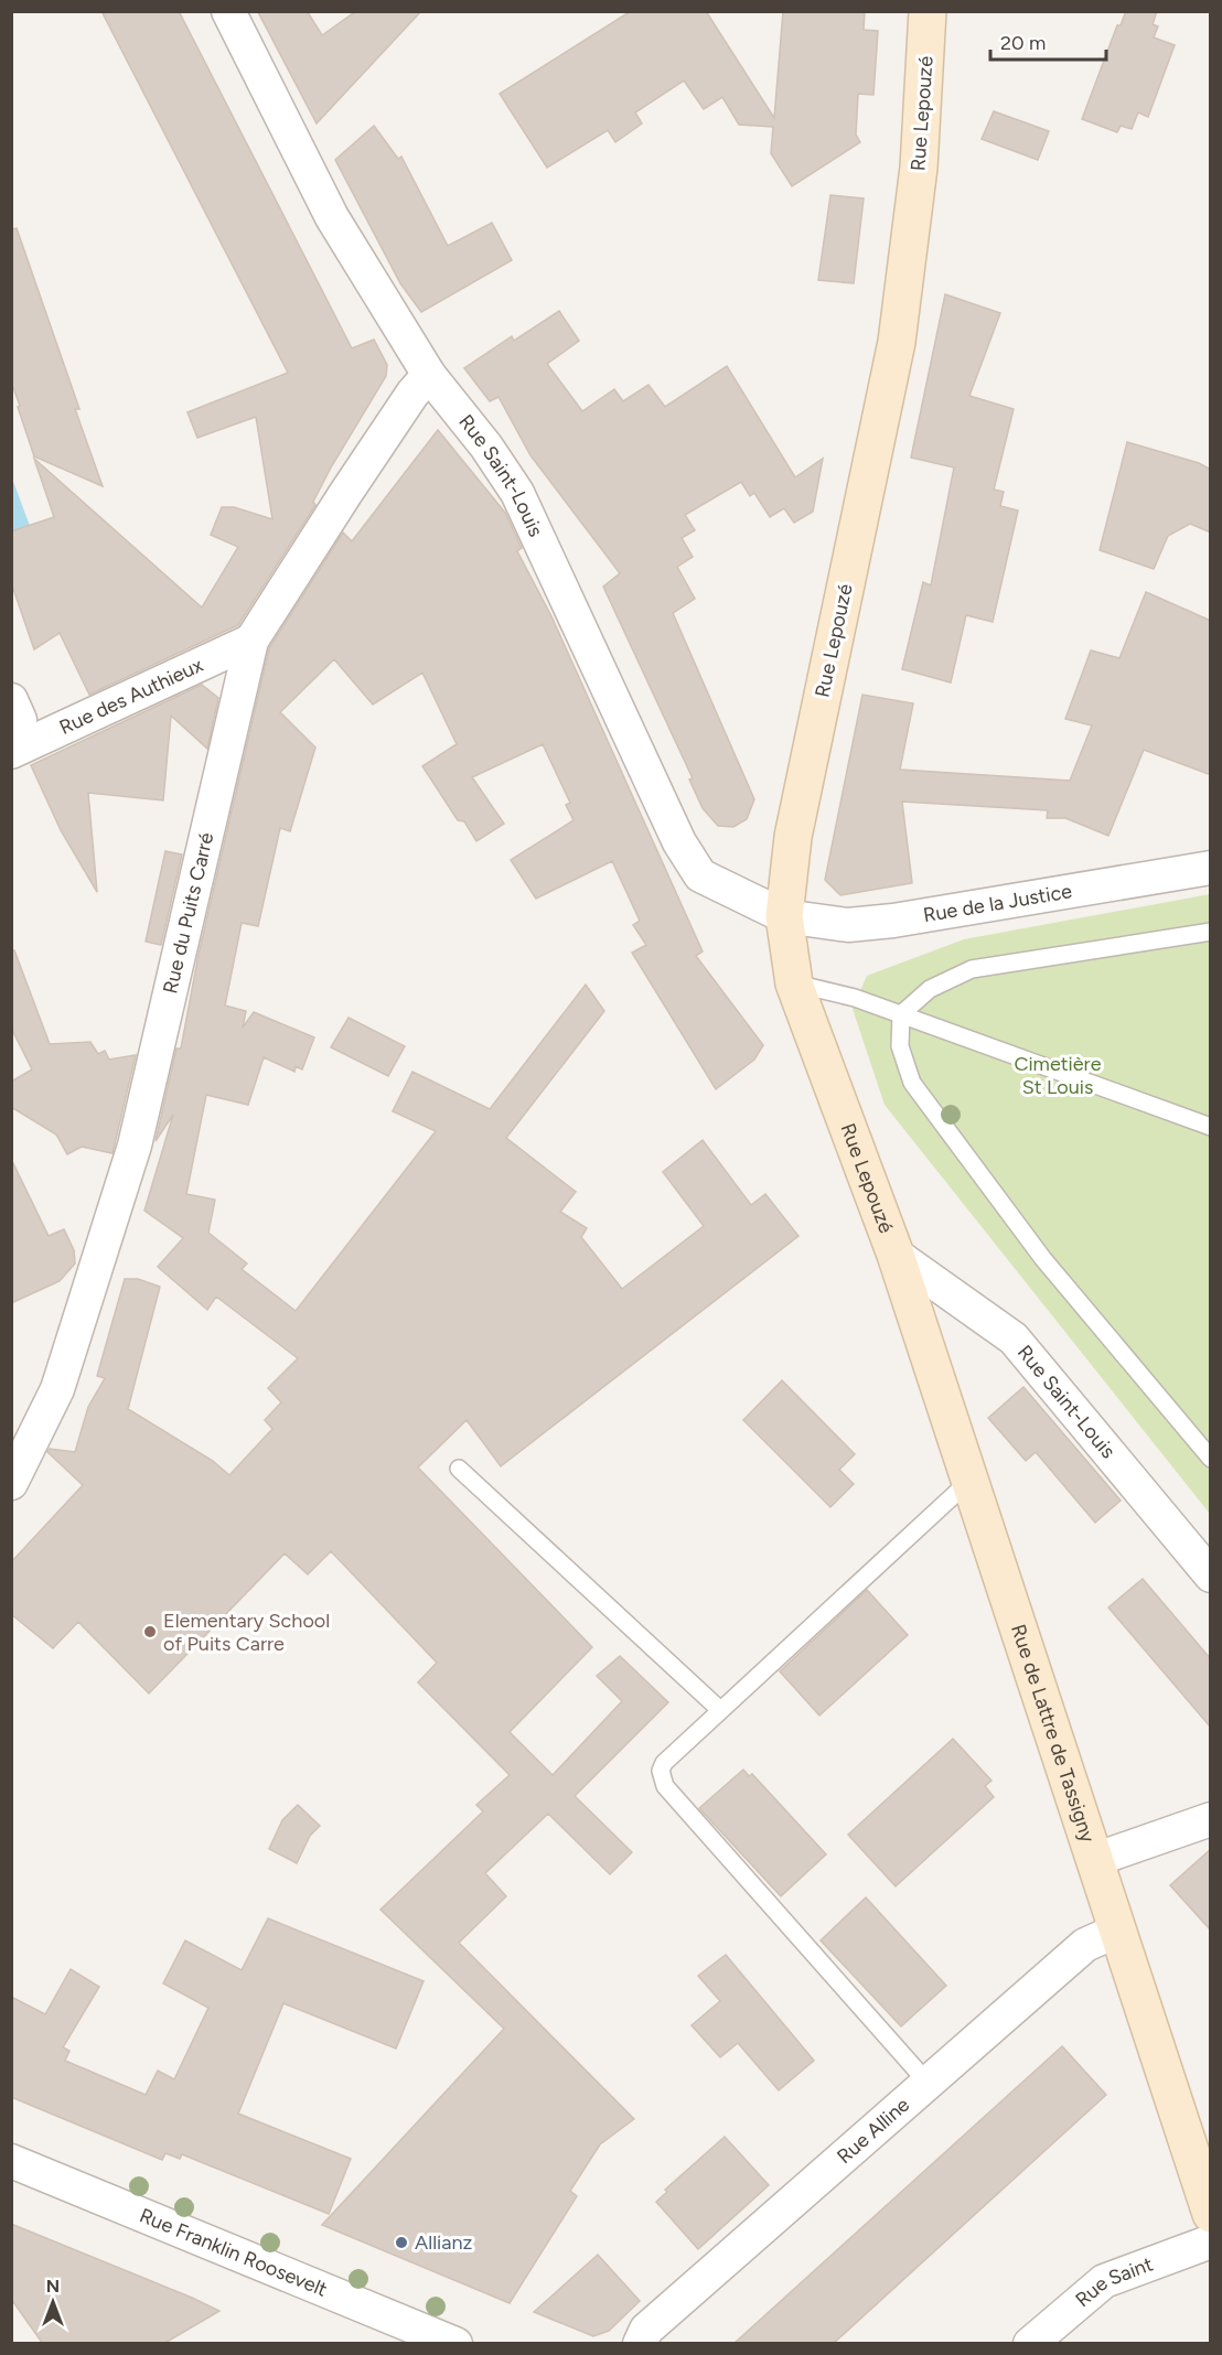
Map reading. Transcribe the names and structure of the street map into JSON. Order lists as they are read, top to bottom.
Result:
{
  "streets": {
    "main road": ["Rue Lepouzé", "Rue de Lattre de Tassigny"],
    "street": [
      "Rue Saint-Louis",
      "Rue des Authieux",
      "Rue de la Justice",
      "Rue du Puits Carré",
      "Rue Alline",
      "Rue Franklin Roosevelt",
      "Rue Saint"
    ]
  },
  "crossings": [
    ["Rue Lepouzé", "Rue Saint-Louis"],
    ["Rue Lepouzé", "Rue de la Justice"],
    ["Rue Lepouzé", "Rue de Lattre de Tassigny"],
    ["Rue Saint-Louis", "Rue de la Justice"],
    ["Rue Saint-Louis", "Rue du Puits Carré"],
    ["Rue Saint-Louis", "Rue de Lattre de Tassigny"],
    ["Rue des Authieux", "Rue du Puits Carré"],
    ["Rue de Lattre de Tassigny", "Rue Alline"]
  ],
  "parks": ["Cimetière St Louis"],
  "places": ["Elementary School of Puits Carre", "Allianz"],
  "scale_bar": "20 m",
  "north": "top"
}
